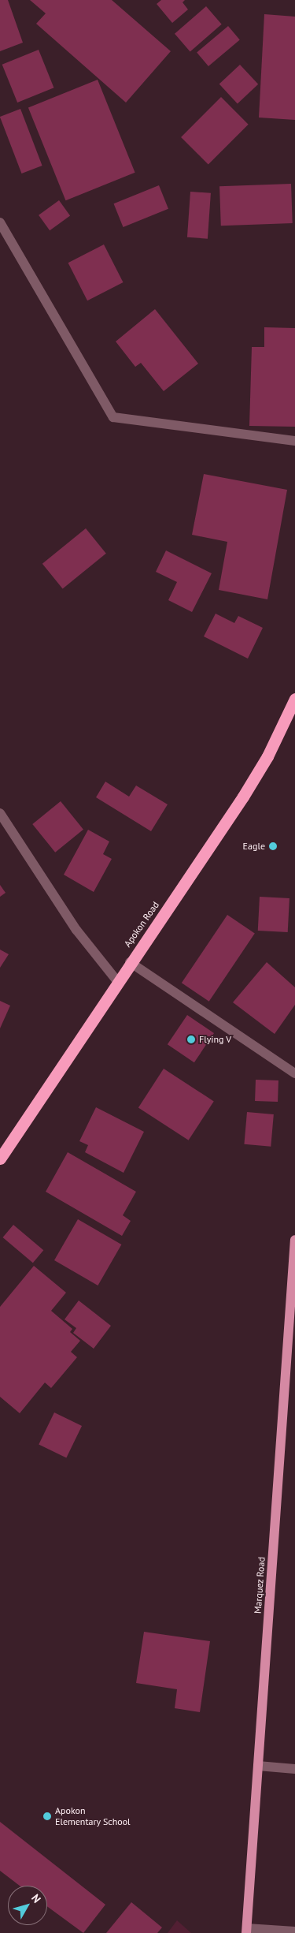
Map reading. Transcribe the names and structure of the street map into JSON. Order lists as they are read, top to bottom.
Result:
{
  "streets": {
    "highway": ["Apokon Road"],
    "main road": ["Marquez Road"]
  },
  "places": ["Eagle", "Flying V", "Apokon Elementary School"],
  "north": "top right"
}
